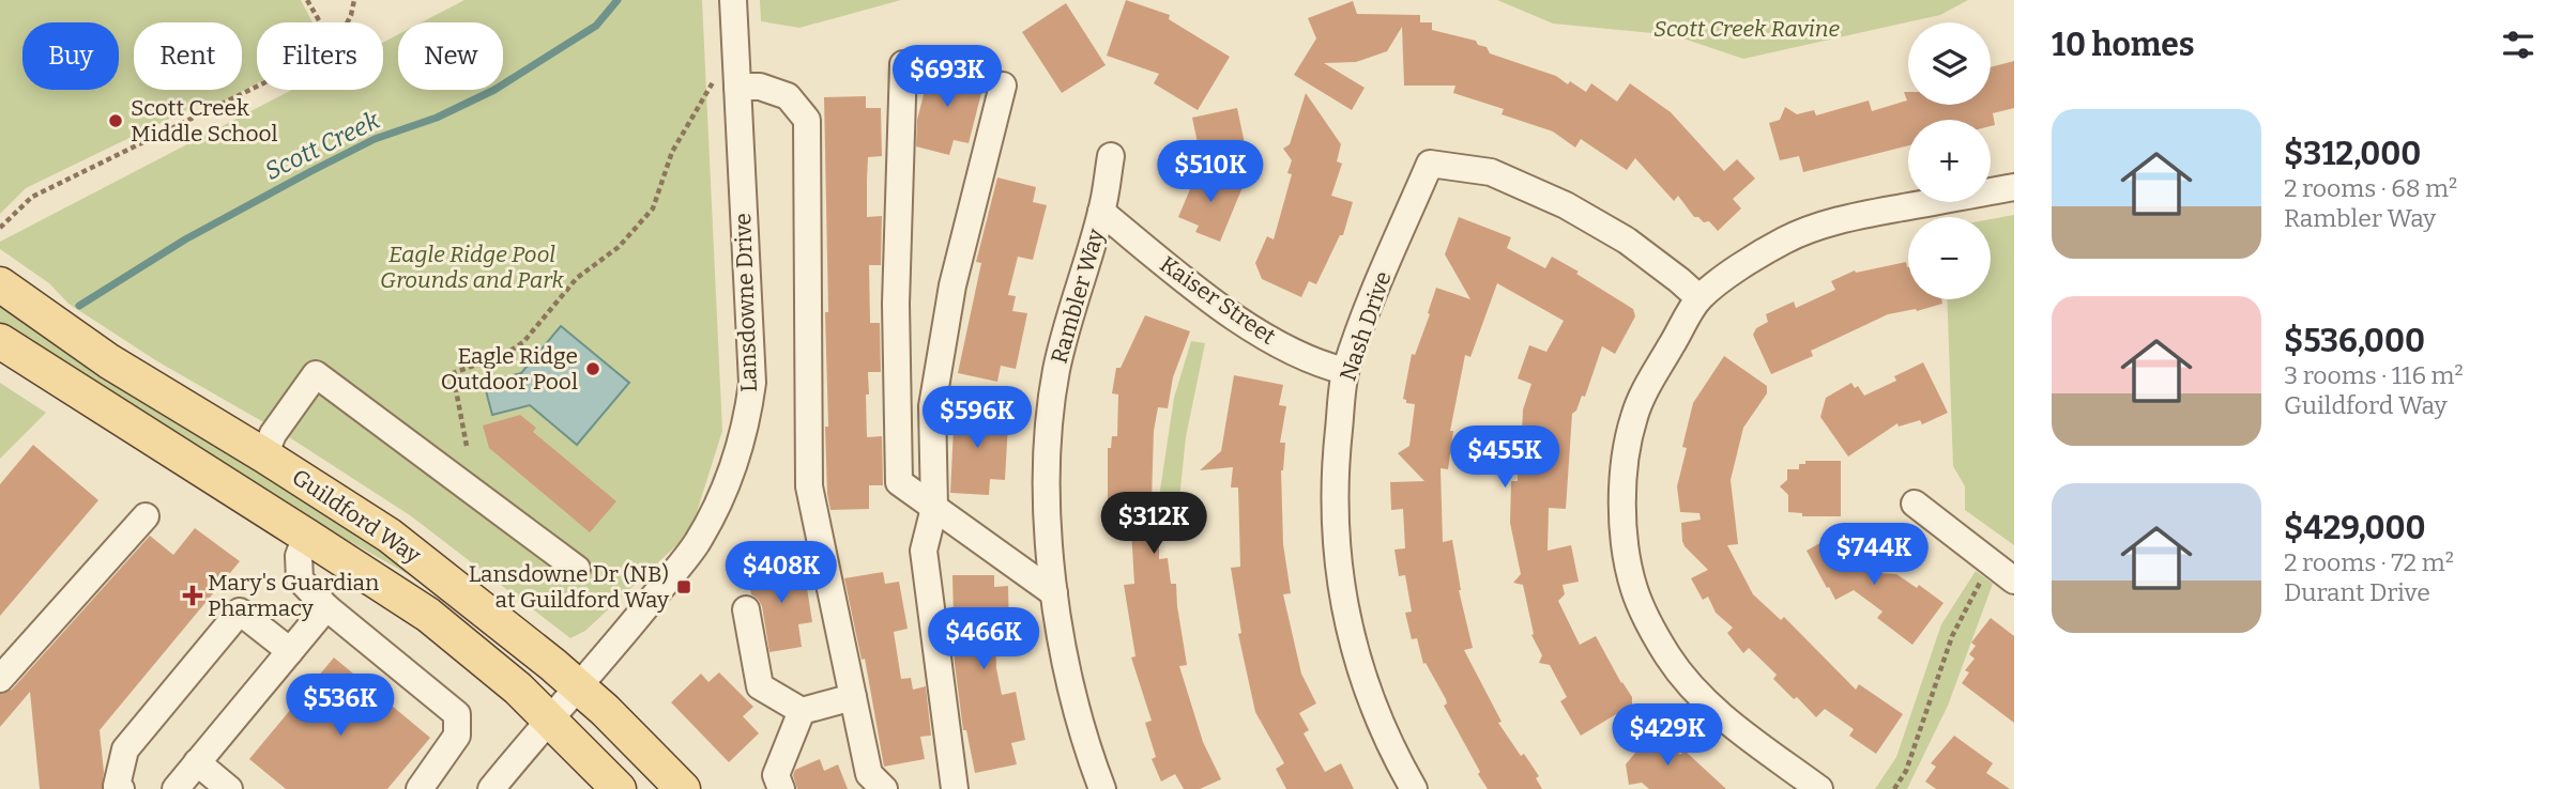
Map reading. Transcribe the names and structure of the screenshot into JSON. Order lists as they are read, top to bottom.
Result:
{
  "streets": {
    "main road": ["Guildford Way"],
    "street": [
      "Rambler Way",
      "Kaiser Street",
      "Lansdowne Drive",
      "Nash Drive"
    ]
  },
  "crossings": [
    ["Rambler Way", "Kaiser Street"],
    ["Kaiser Street", "Nash Drive"],
    ["Lansdowne Drive", "Guildford Way"]
  ],
  "water": ["Scott Creek"],
  "parks": ["Scott Creek Ravine", "Eagle Ridge Pool Grounds and Park"],
  "places": {
    "other": ["Scott Creek Middle School", "Eagle Ridge Outdoor Pool"],
    "transit": ["Lansdowne Dr (NB) at Guildford Way"],
    "health": ["Mary's Guardian Pharmacy"]
  },
  "page": {
    "heading": "10 homes",
    "map_buttons": ["+", "−"],
    "chip": [
      "Buy",
      "Rent",
      "Filters",
      "New"
    ],
    "price": [
      "$693K",
      "$510K",
      "$596K",
      "$455K",
      "$312K",
      "$744K",
      "$408K",
      "$466K",
      "$536K",
      "$429K"
    ],
    "list": [
      {
        "name": "$312,000",
        "note": "2 rooms · 68 m² · Rambler Way"
      },
      {
        "name": "$536,000",
        "note": "3 rooms · 116 m² · Guildford Way"
      },
      {
        "name": "$429,000",
        "note": "2 rooms · 72 m² · Durant Drive"
      }
    ]
  }
}
